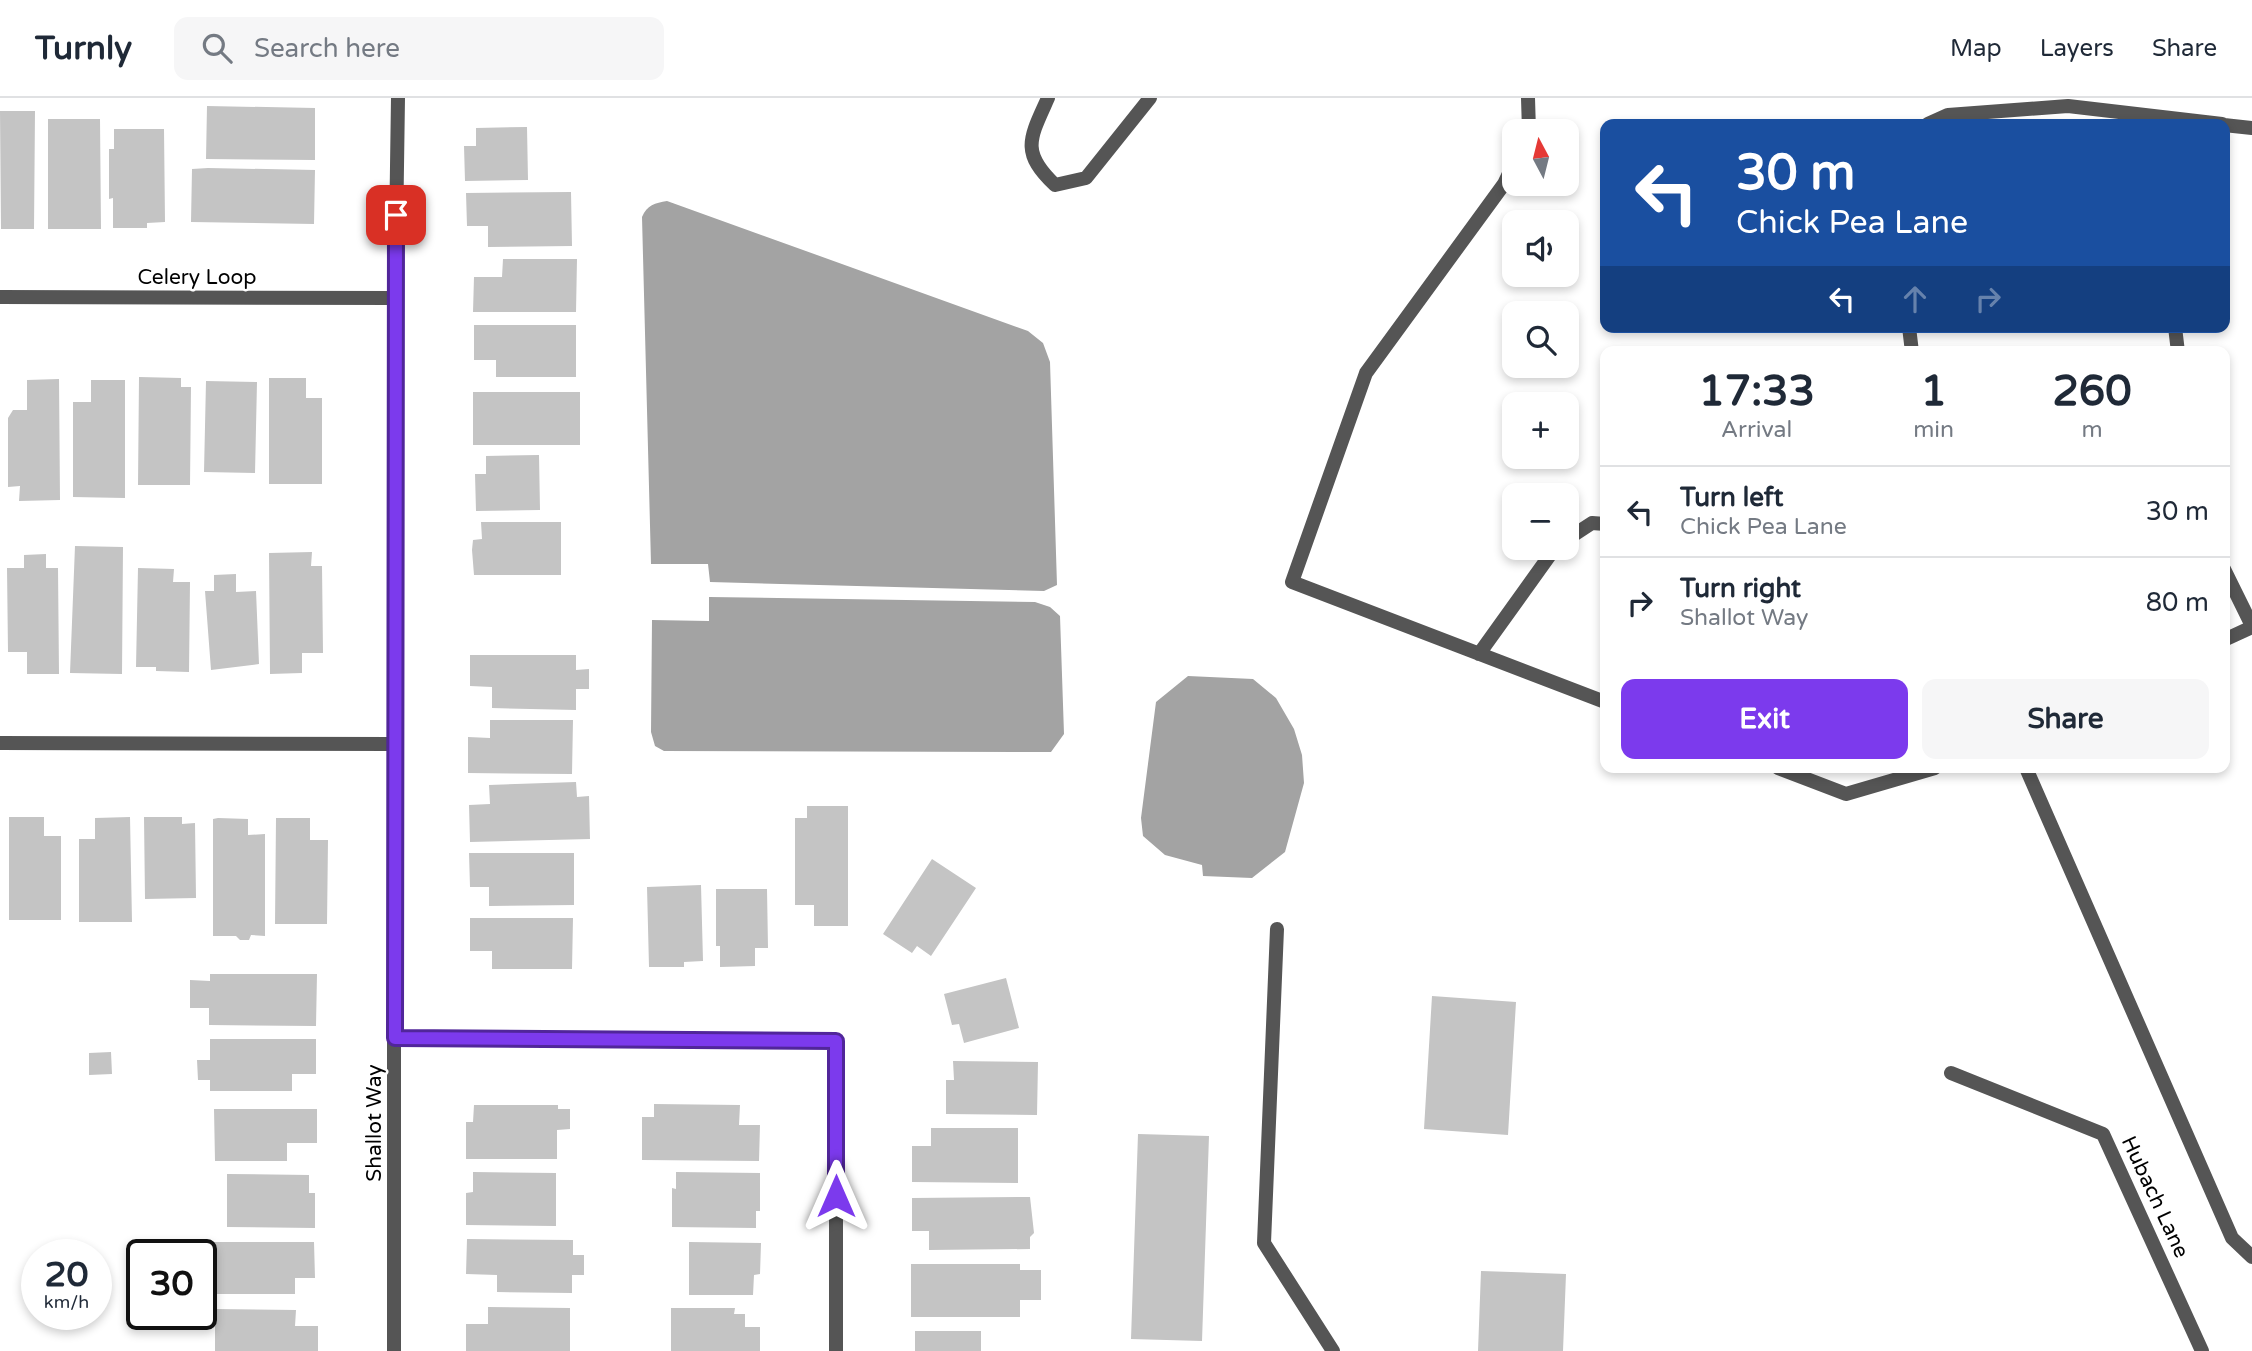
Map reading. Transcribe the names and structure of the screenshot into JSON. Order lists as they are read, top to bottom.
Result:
{
  "streets": {
    "street": ["Celery Loop", "Shallot Way", "Hubach Lane"]
  },
  "crossings": [
    ["Celery Loop", "Shallot Way"]
  ],
  "north": "top",
  "page": {
    "header": "Turnly",
    "search": "Search here",
    "nav": ["Map", "Layers", "Share"],
    "map_buttons": ["+", "−"],
    "turn": ["30 m", "Chick Pea Lane"],
    "eta": [
      "17:33",
      "Arrival",
      "1",
      "min",
      "260",
      "m"
    ],
    "list": [
      {
        "name": "Turn left",
        "note": "Chick Pea Lane",
        "value": "30 m"
      },
      {
        "name": "Turn right",
        "note": "Shallot Way",
        "value": "80 m"
      }
    ],
    "buttons": ["Exit", "Share"],
    "speed": "20 km/h",
    "limit": "30"
  }
}
